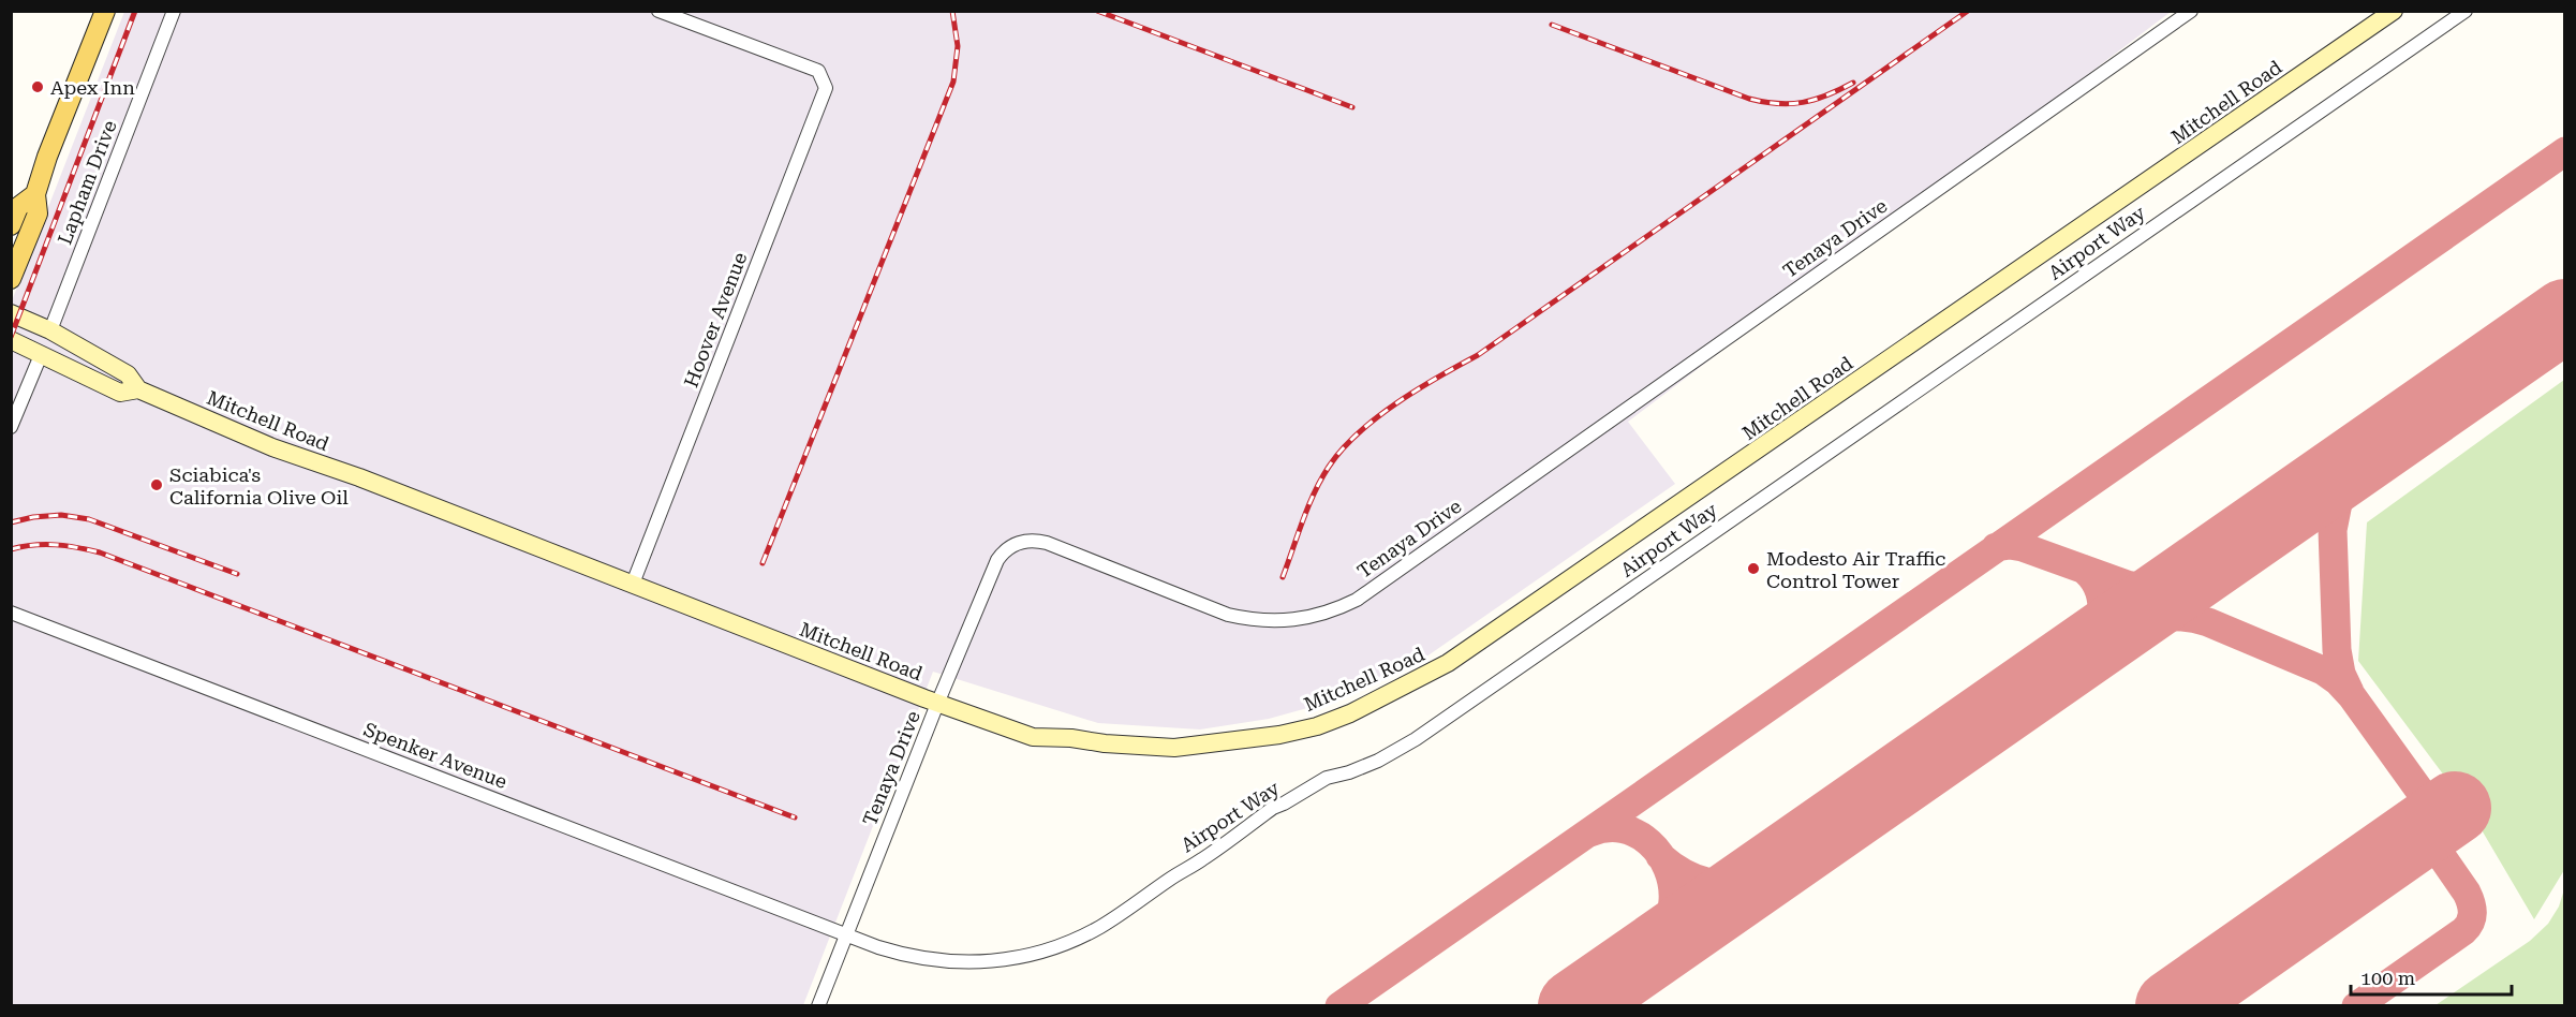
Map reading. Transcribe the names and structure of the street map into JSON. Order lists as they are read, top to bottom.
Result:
{
  "streets": {
    "main road": ["Mitchell Road"],
    "street": [
      "Lapham Drive",
      "Tenaya Drive",
      "Airport Way",
      "Hoover Avenue",
      "Spenker Avenue"
    ]
  },
  "crossings": [
    ["Mitchell Road", "Lapham Drive"],
    ["Mitchell Road", "Tenaya Drive"],
    ["Mitchell Road", "Hoover Avenue"],
    ["Tenaya Drive", "Airport Way"],
    ["Tenaya Drive", "Spenker Avenue"],
    ["Airport Way", "Spenker Avenue"]
  ],
  "places": ["Apex Inn", "Sciabica's California Olive Oil", "Modesto Air Traffic Control Tower"],
  "scale_bar": "100 m"
}
